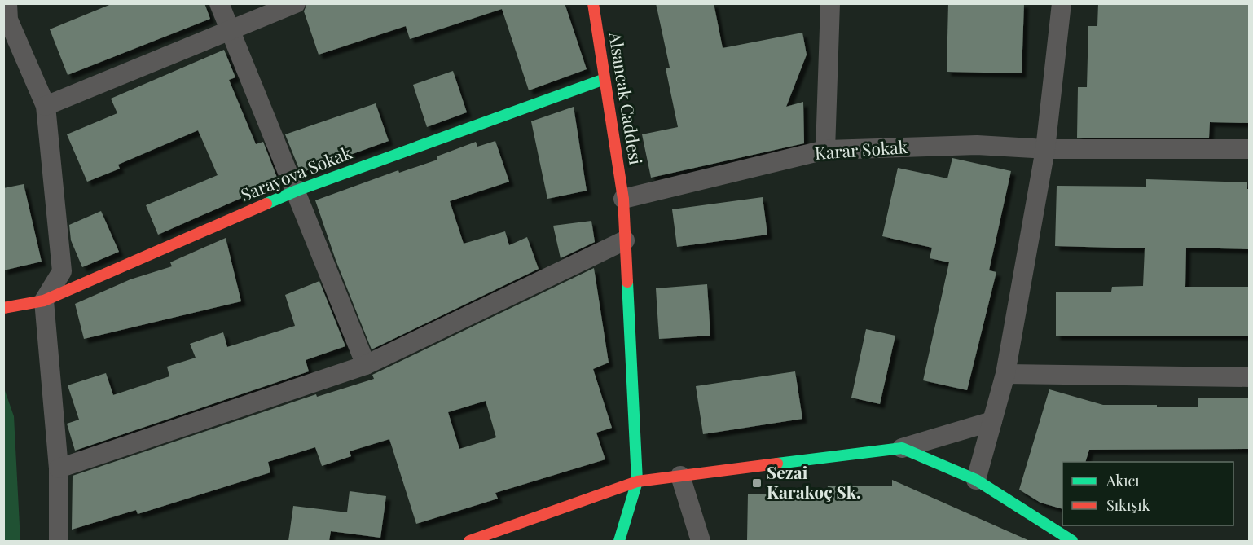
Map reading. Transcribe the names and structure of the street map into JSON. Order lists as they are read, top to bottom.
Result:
{
  "streets": {
    "street": ["Alsancak Caddesi", "Karar Sokak", "Sarayova Sokak"]
  },
  "crossings": [
    ["Alsancak Caddesi", "Karar Sokak"],
    ["Alsancak Caddesi", "Sarayova Sokak"]
  ],
  "places": {
    "transit": ["Sezai Karakoç Sk."]
  },
  "legend": ["Akıcı", "Sıkışık"]
}
